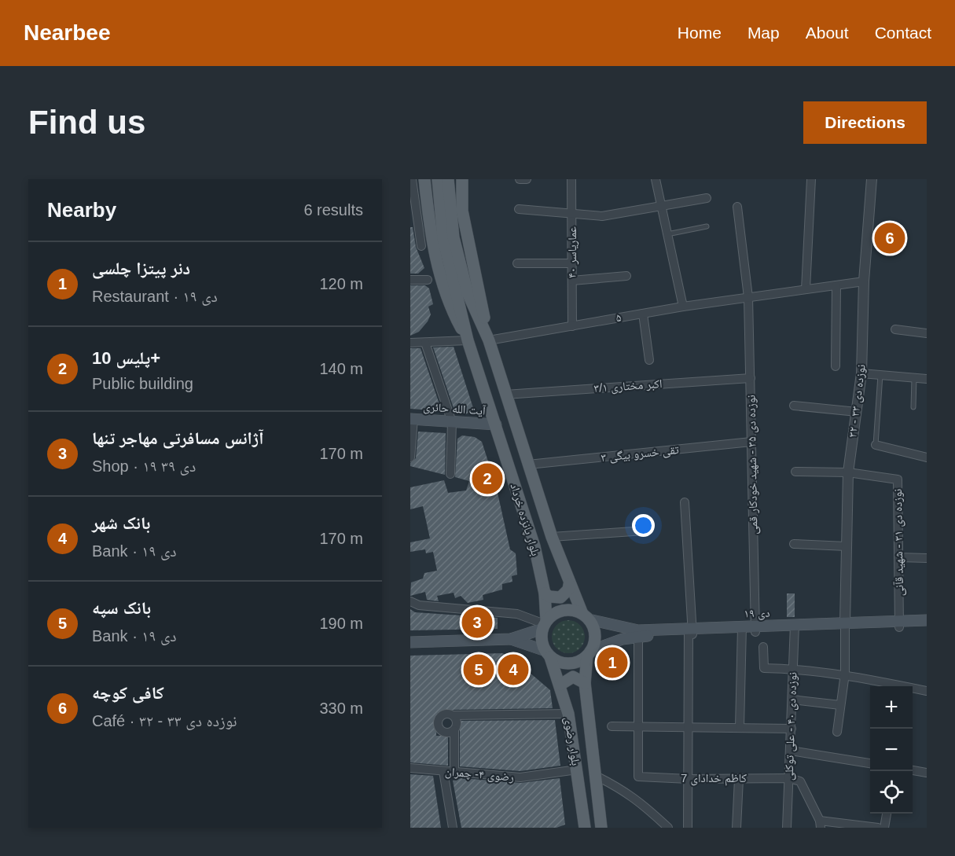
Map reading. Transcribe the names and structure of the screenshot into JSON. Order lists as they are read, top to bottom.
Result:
{
  "streets": {
    "main road": [
      "آیت الله حائری",
      "بلوار پانزده خرداد",
      "۱۹ دی",
      "بلوار رضوی"
    ],
    "street": [
      "عماریاسر ۴۰",
      "۵",
      "۳/۱ اکبر مختاری",
      "۳۲ - نوزده دی ۳۳",
      "۳ تقی خسرو بیگی",
      "نوزده دی ۳۵ - شهید خودکار قمی",
      "نوزده دی ۳۱ - شهید قآنی",
      "نوزده دی ۴۰ - علی توکلی",
      "رضوی ۴- چمران",
      "7 کاظم خدادای"
    ]
  },
  "crossings": [
    ["عماریاسر ۴۰", "۵"],
    ["۵", "۳۲ - نوزده دی ۳۳"],
    ["۵", "نوزده دی ۳۵ - شهید خودکار قمی"],
    ["۵", "بلوار پانزده خرداد"],
    ["۳/۱ اکبر مختاری", "نوزده دی ۳۵ - شهید خودکار قمی"],
    ["۳/۱ اکبر مختاری", "بلوار پانزده خرداد"],
    ["۳۲ - نوزده دی ۳۳", "نوزده دی ۳۱ - شهید قآنی"],
    ["۳۲ - نوزده دی ۳۳", "۱۹ دی"],
    ["آیت الله حائری", "بلوار پانزده خرداد"],
    ["۳ تقی خسرو بیگی", "نوزده دی ۳۵ - شهید خودکار قمی"],
    ["۳ تقی خسرو بیگی", "بلوار پانزده خرداد"],
    ["نوزده دی ۳۵ - شهید خودکار قمی", "۱۹ دی"],
    ["بلوار پانزده خرداد", "۱۹ دی"],
    ["بلوار پانزده خرداد", "بلوار رضوی"],
    ["نوزده دی ۳۱ - شهید قآنی", "۱۹ دی"],
    ["۱۹ دی", "نوزده دی ۴۰ - علی توکلی"],
    ["۱۹ دی", "بلوار رضوی"],
    ["نوزده دی ۴۰ - علی توکلی", "7 کاظم خدادای"],
    ["بلوار رضوی", "رضوی ۴- چمران"]
  ],
  "page": {
    "header": "Nearbee",
    "nav": [
      "Home",
      "Map",
      "About",
      "Contact"
    ],
    "buttons": "Directions",
    "title": "Find us",
    "heading": ["Nearby", "6 results"],
    "pins": [
      "6",
      "2",
      "3",
      "1",
      "4",
      "5"
    ],
    "list": [
      {
        "mark": "1",
        "name": "دنر پیتزا چلسی",
        "note": "Restaurant · ۱۹ دی",
        "value": "120 m"
      },
      {
        "mark": "2",
        "name": "پلیس 10+",
        "note": "Public building",
        "value": "140 m"
      },
      {
        "mark": "3",
        "name": "آژانس مسافرتی مهاجر تنها",
        "note": "Shop · ۱۹ دی ۳۹",
        "value": "170 m"
      },
      {
        "mark": "4",
        "name": "بانک شهر",
        "note": "Bank · ۱۹ دی",
        "value": "170 m"
      },
      {
        "mark": "5",
        "name": "بانک سپه",
        "note": "Bank · ۱۹ دی",
        "value": "190 m"
      },
      {
        "mark": "6",
        "name": "کافی کوچه",
        "note": "Café · ۳۲ - نوزده دی ۳۳",
        "value": "330 m"
      }
    ],
    "map_buttons": ["+", "−"]
  }
}
